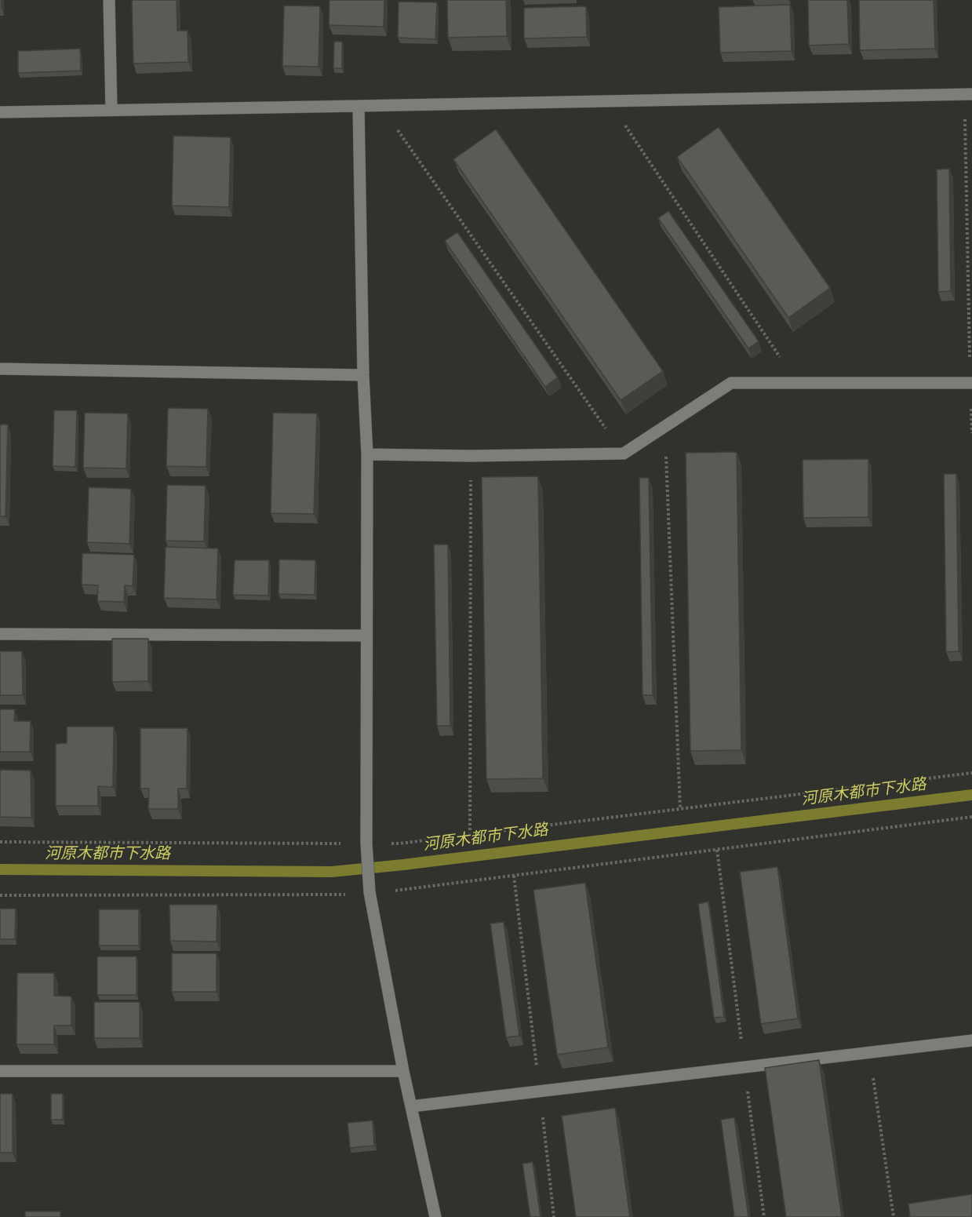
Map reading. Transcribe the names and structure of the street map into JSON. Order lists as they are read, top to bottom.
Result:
{
  "water": ["河原木都市下水路"]
}
